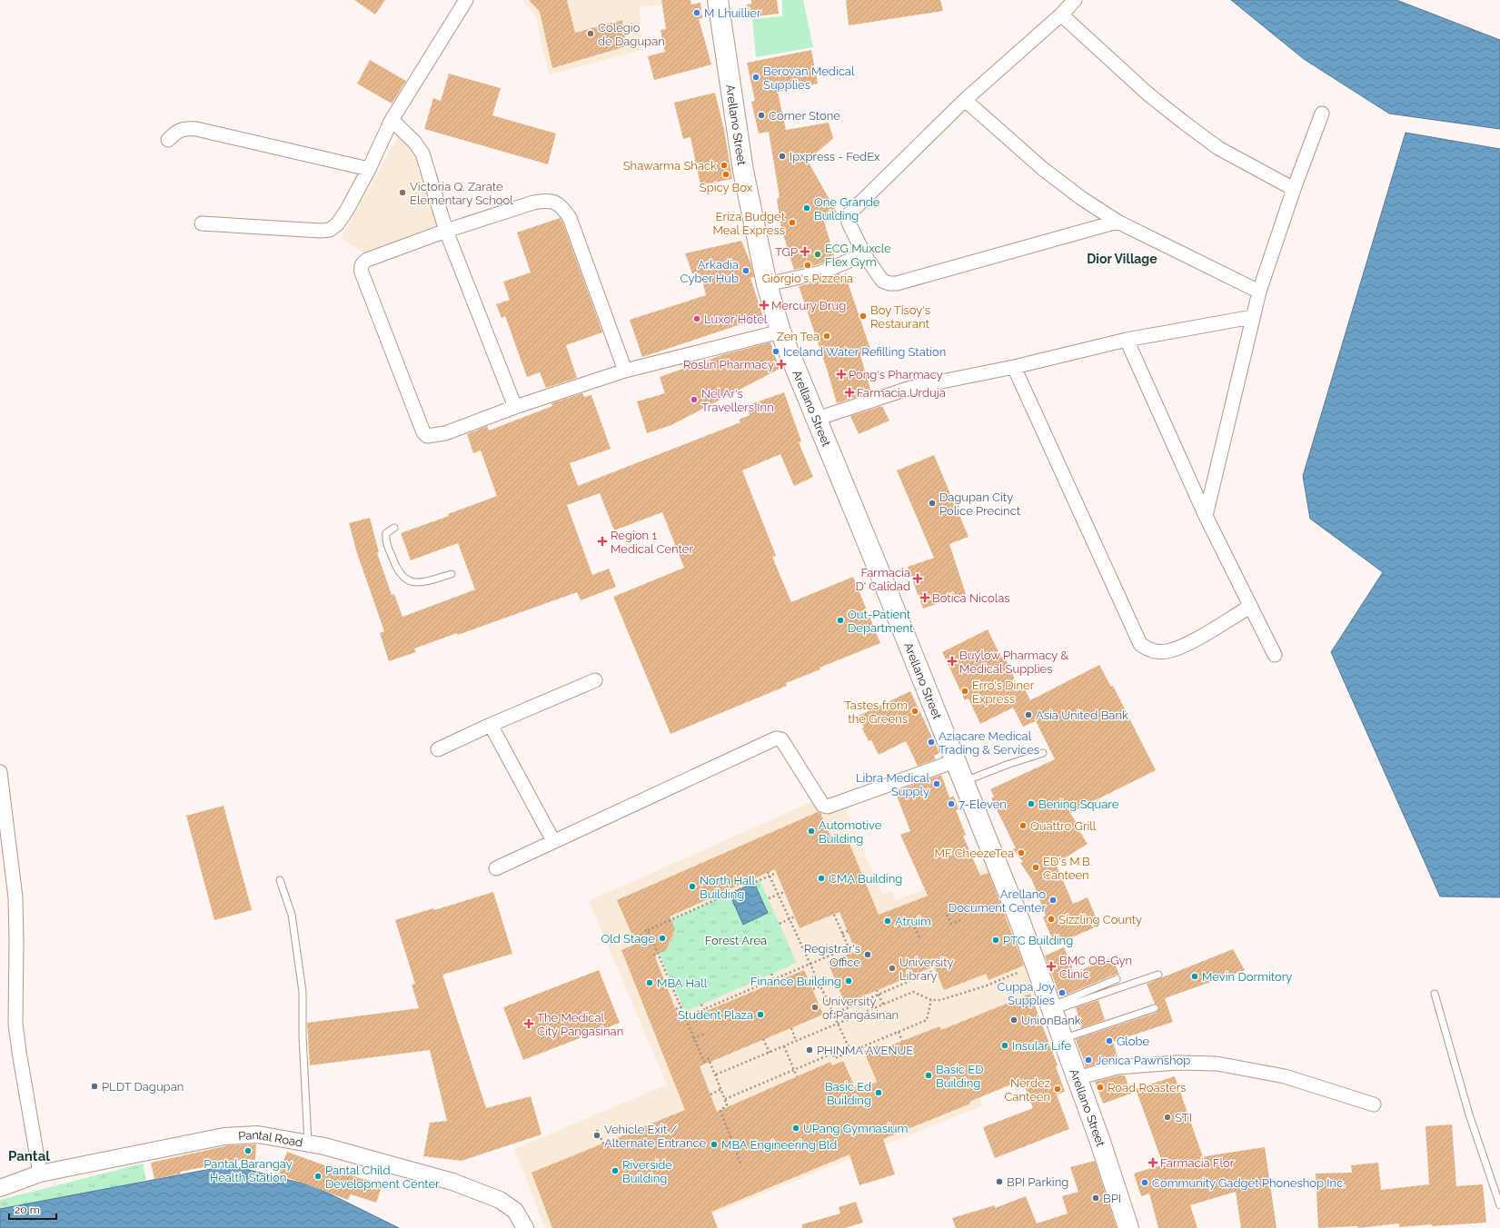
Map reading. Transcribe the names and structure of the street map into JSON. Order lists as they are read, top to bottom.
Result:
{
  "streets": {
    "highway": ["Arellano Street"],
    "street": ["Pantal Road"]
  },
  "districts": ["Dior Village", "Pantal"],
  "parks": ["Forest Area"],
  "places": {
    "other": [
      "M Lhuillier",
      "Colegio de Dagupan",
      "Berovan Medical Supplies",
      "Corner Stone",
      "Ipxpress - FedEx",
      "Shawarma Shack",
      "Spicy Box",
      "Victoria Q. Zarate Elementary School",
      "One Grande Building",
      "Eriza Budget Meal Express",
      "ECG Muxcle Flex Gym",
      "Giorgio's Pizzeria",
      "Arkadia Cyber Hub",
      "Boy Tisoy's Restaurant",
      "Luxor Hotel",
      "Zen Tea",
      "Iceland Water Refilling Station",
      "Nel Ar's Travellers Inn",
      "Dagupan City Police Precinct",
      "Out-Patient Department",
      "Erro's Diner Express",
      "Tastes from the Greens",
      "Asia United Bank",
      "Aziacare Medical Trading & Services",
      "Libra Medical Supply",
      "7-Eleven",
      "Bening Square",
      "Quattro Grill",
      "Automotive Building",
      "MF CheezeTea",
      "ED's M.B. Canteen",
      "CMA Building",
      "North Hall Building",
      "Arellano Document Center",
      "Sizzling County",
      "Atruim",
      "Old Stage",
      "PTC Building",
      "Registrar's Office",
      "University Library",
      "Mevin Dormitory",
      "Finance Building",
      "MBA Hall",
      "Cuppa Joy Supplies",
      "University of Pangasinan",
      "Student Plaza",
      "UnionBank",
      "Globe",
      "Insular Life",
      "PHINMA AVENUE",
      "Jenica Pawnshop",
      "Basic ED Building",
      "PLDT Dagupan",
      "Road Roasters",
      "Nerdez Canteen",
      "Basic Ed Building",
      "STI",
      "UPang Gymnasium",
      "Vehicle Exit / Alternate Entrance",
      "MBA Engineering Bld",
      "Pantal Barangay Health Station",
      "Riverside Building",
      "Pantal Child Development Center",
      "BPI Parking",
      "Community Gadget Phoneshop Inc.",
      "BPI"
    ],
    "health": [
      "TGP",
      "Mercury Drug",
      "Roslin Pharmacy",
      "Pong's Pharmacy",
      "Farmacia Urduja",
      "Region 1 Medical Center",
      "Farmacia D' Calidad",
      "Botica Nicolas",
      "Buylow Pharmacy & Medical Supplies",
      "BMC OB-Gyn Clinic",
      "The Medical City Pangasinan",
      "Farmacia Flor"
    ]
  },
  "scale_bar": "20 m"
}
